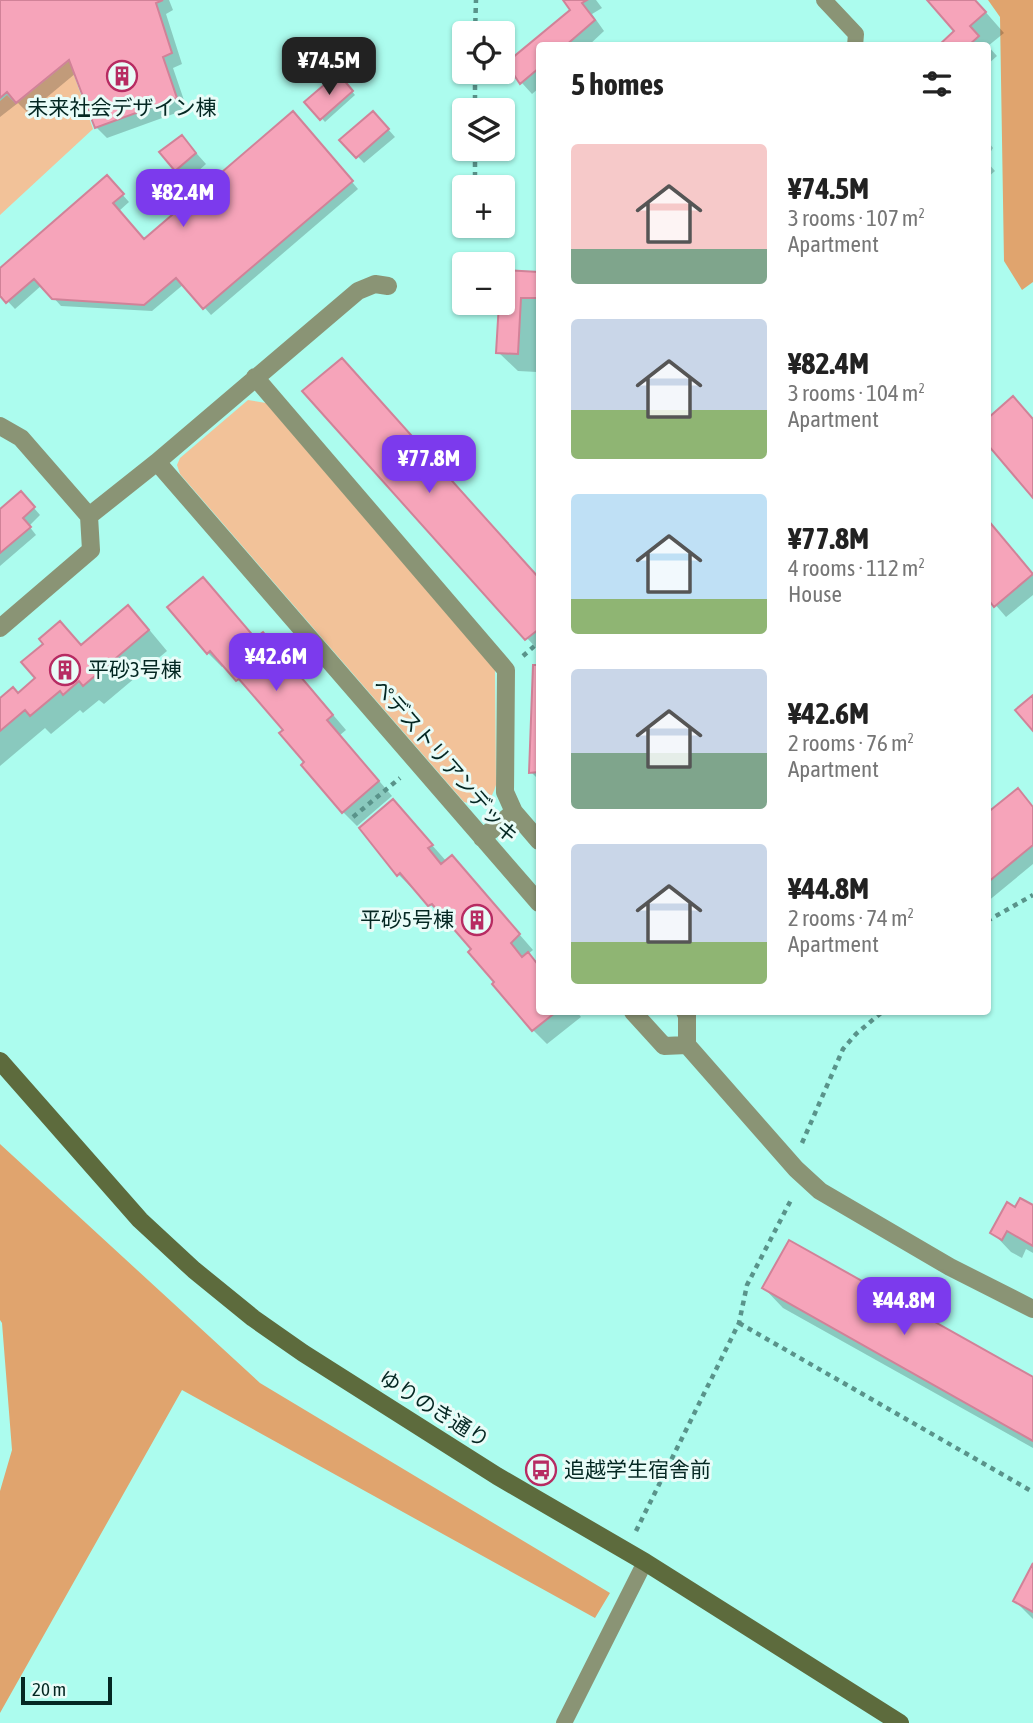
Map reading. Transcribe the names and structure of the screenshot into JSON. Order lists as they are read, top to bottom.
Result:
{
  "streets": {
    "street": ["ペデストリアンデッキ", "ゆりのき通り"]
  },
  "places": {
    "building": ["未来社会デザイン棟", "平砂3号棟", "平砂5号棟"],
    "bus stop": ["追越学生宿舎前"]
  },
  "scale_bar": "20 m",
  "page": {
    "map_buttons": ["+", "−"],
    "price": [
      "¥74.5M",
      "¥82.4M",
      "¥77.8M",
      "¥42.6M",
      "¥44.8M"
    ],
    "heading": "5 homes",
    "list": [
      {
        "name": "¥74.5M",
        "note": "3 rooms · 107 m² · Apartment"
      },
      {
        "name": "¥82.4M",
        "note": "3 rooms · 104 m² · Apartment"
      },
      {
        "name": "¥77.8M",
        "note": "4 rooms · 112 m² · House"
      },
      {
        "name": "¥42.6M",
        "note": "2 rooms · 76 m² · Apartment"
      },
      {
        "name": "¥44.8M",
        "note": "2 rooms · 74 m² · Apartment"
      }
    ],
    "scale": "20 m"
  }
}
